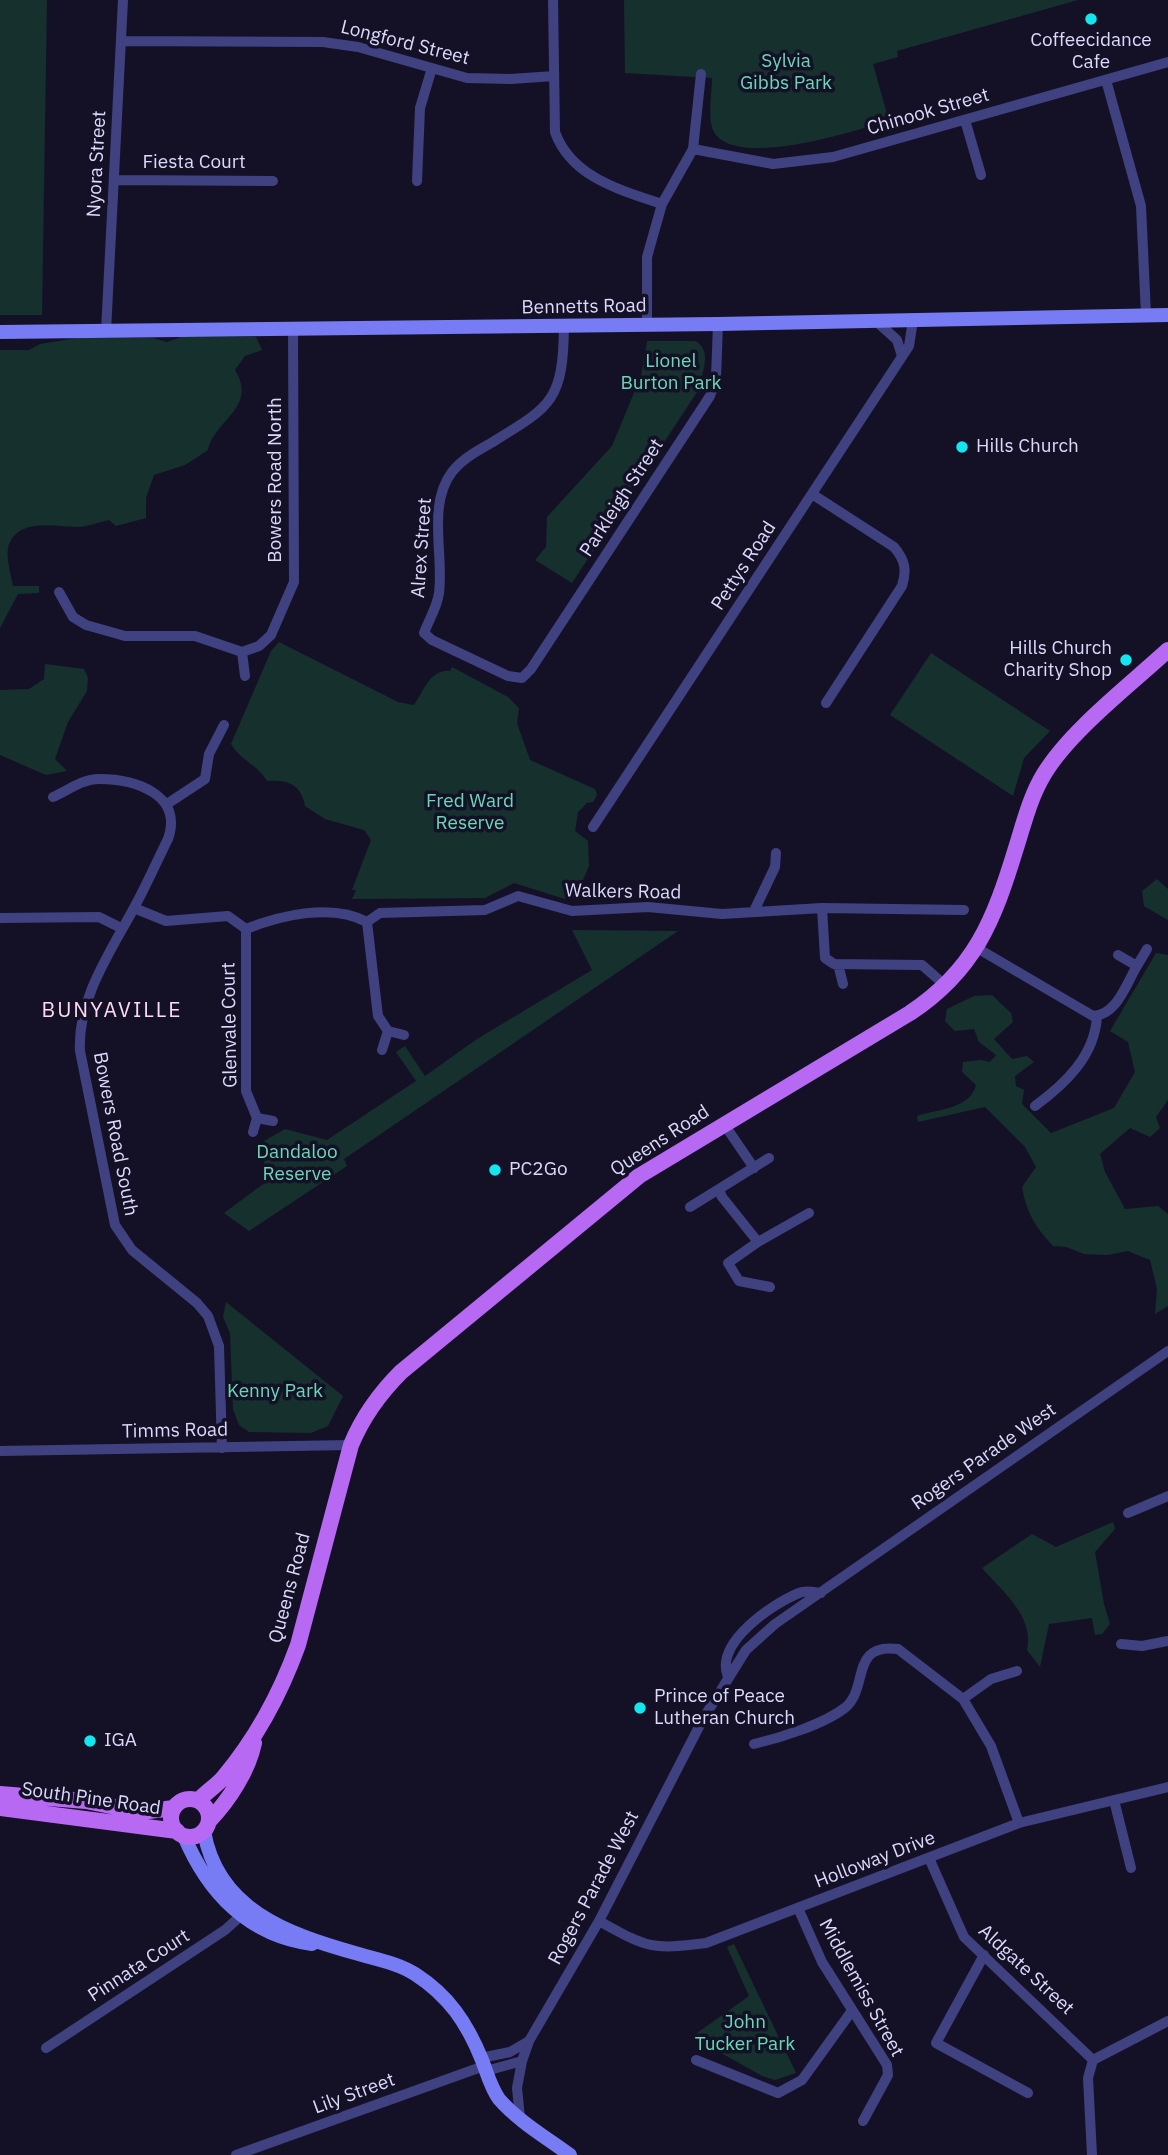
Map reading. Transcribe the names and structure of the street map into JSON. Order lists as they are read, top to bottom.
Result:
{
  "streets": {
    "main road": ["Queens Road", "South Pine Road"],
    "street": [
      "Longford Street",
      "Chinook Street",
      "Fiesta Court",
      "Nyora Street",
      "Bennetts Road",
      "Bowers Road North",
      "Parkleigh Street",
      "Alrex Street",
      "Pettys Road",
      "Walkers Road",
      "Glenvale Court",
      "Bowers Road South",
      "Timms Road",
      "Rogers Parade West",
      "Holloway Drive",
      "Pinnata Court",
      "Aldgate Street",
      "Middlemiss Street",
      "Lily Street"
    ]
  },
  "crossings": [
    ["Longford Street", "Nyora Street"],
    ["Fiesta Court", "Nyora Street"],
    ["Nyora Street", "Bennetts Road"],
    ["Bennetts Road", "Bowers Road North"],
    ["Bennetts Road", "Parkleigh Street"],
    ["Bennetts Road", "Alrex Street"],
    ["Bennetts Road", "Pettys Road"],
    ["Parkleigh Street", "Alrex Street"],
    ["Walkers Road", "Glenvale Court"],
    ["Bowers Road South", "Timms Road"],
    ["Queens Road", "Timms Road"],
    ["Queens Road", "South Pine Road"],
    ["Rogers Parade West", "Holloway Drive"],
    ["Holloway Drive", "Aldgate Street"],
    ["Holloway Drive", "Middlemiss Street"]
  ],
  "districts": ["BUNYAVILLE"],
  "parks": [
    "Sylvia Gibbs Park",
    "Lionel Burton Park",
    "Fred Ward Reserve",
    "Dandaloo Reserve",
    "Kenny Park",
    "John Tucker Park"
  ],
  "places": [
    "Coffeecidance Cafe",
    "Hills Church",
    "Hills Church Charity Shop",
    "PC2Go",
    "Prince of Peace Lutheran Church",
    "IGA"
  ]
}
